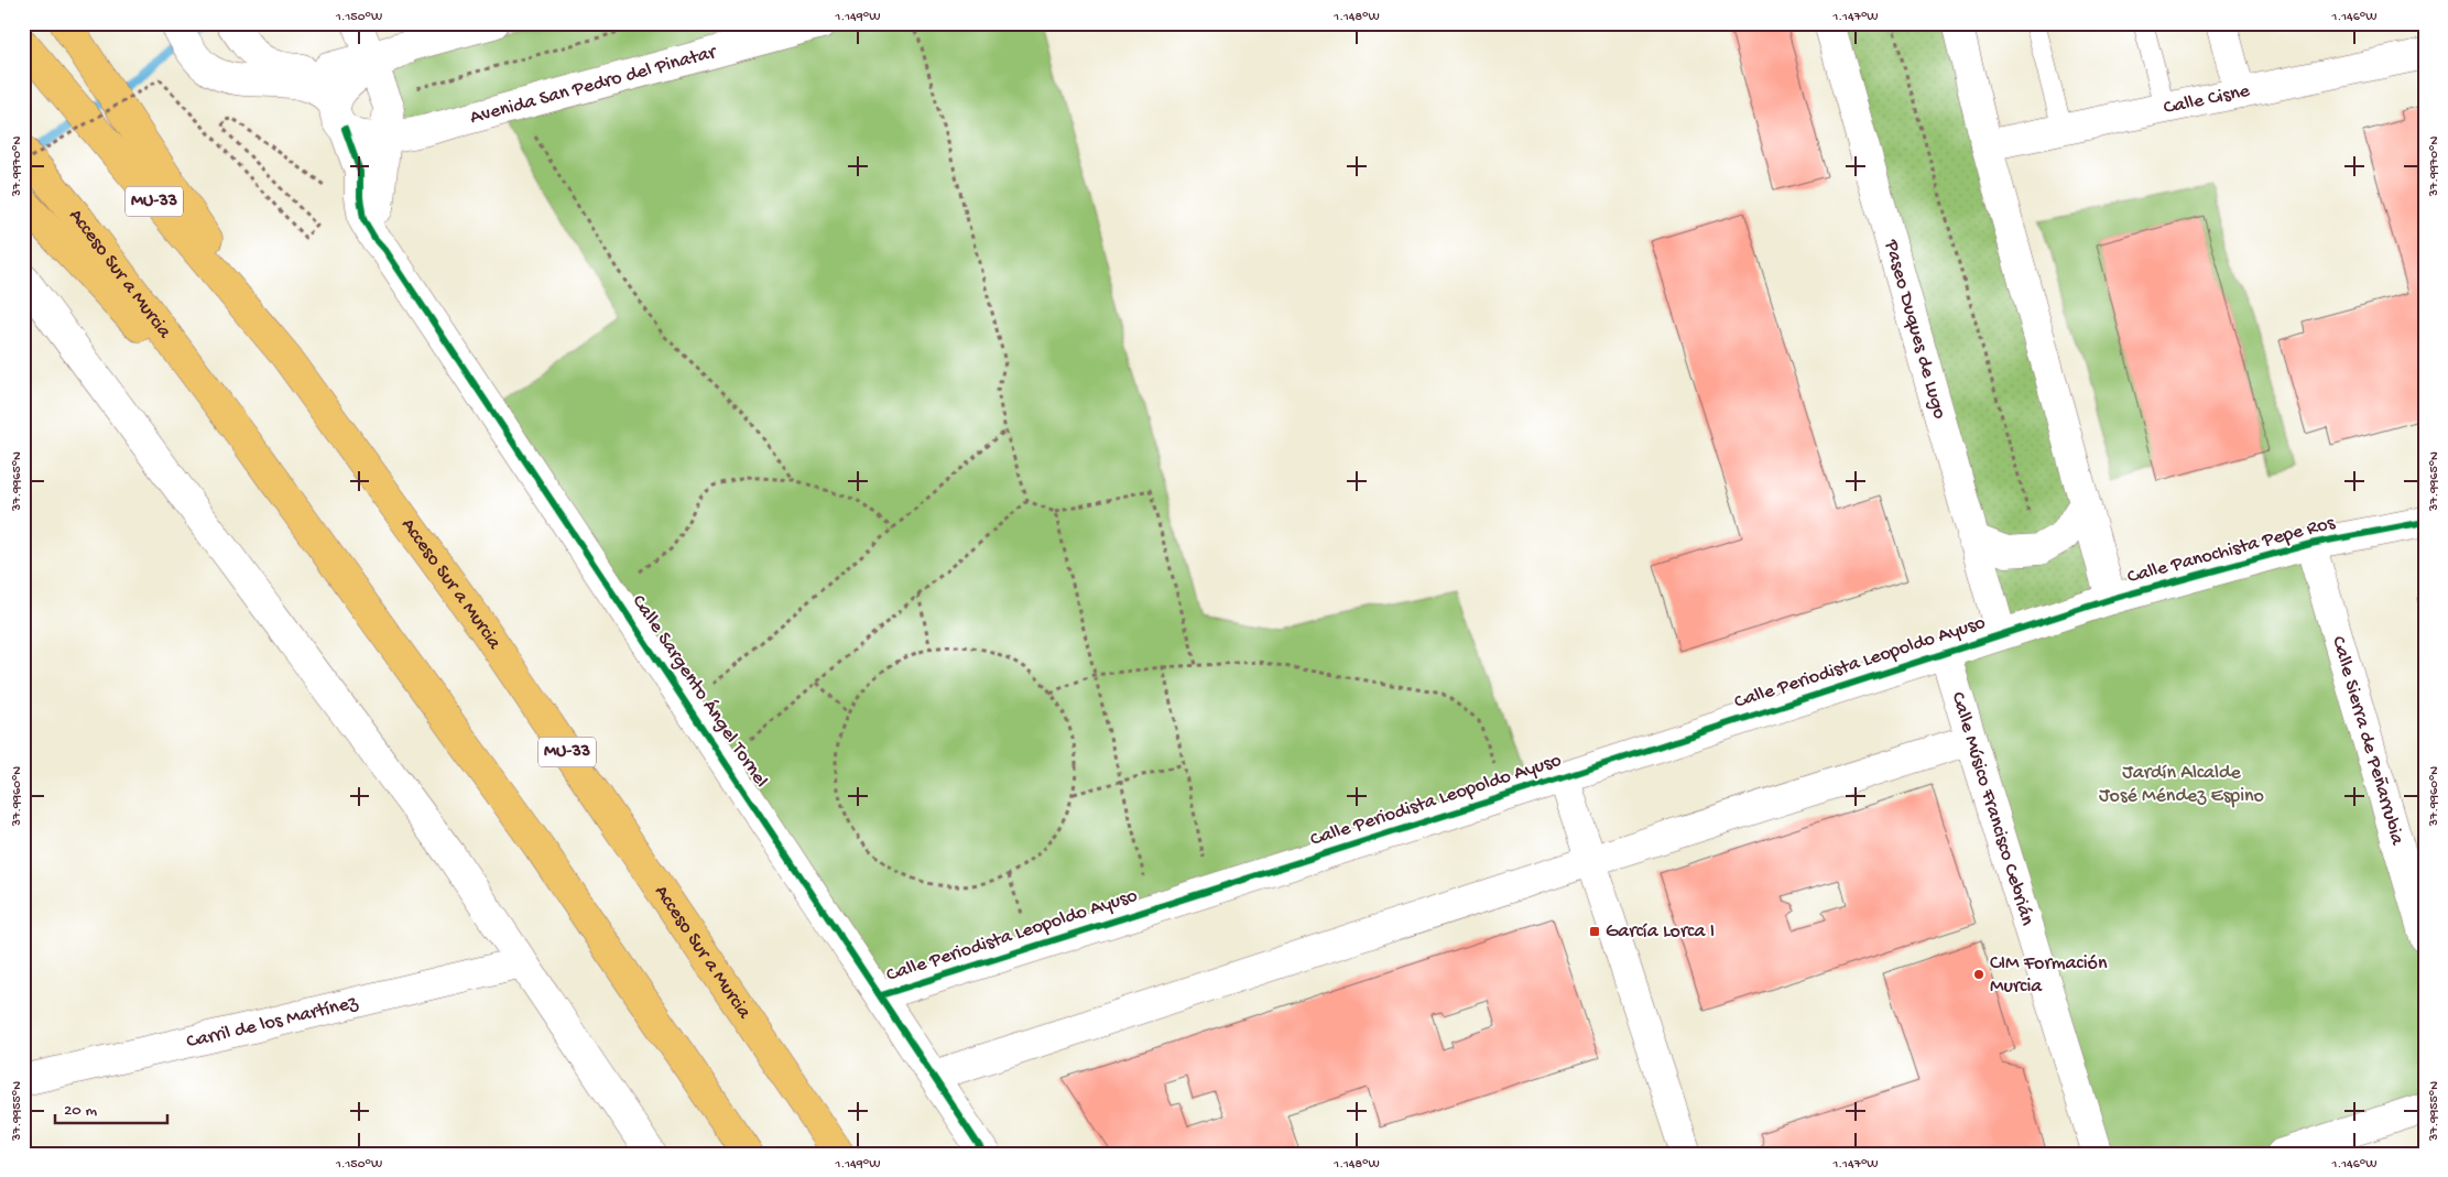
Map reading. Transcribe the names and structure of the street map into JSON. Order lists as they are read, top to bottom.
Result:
{
  "streets": {
    "highway": ["MU-33", "Acceso Sur a Murcia"],
    "street": [
      "Avenida San Pedro del Pinatar",
      "Calle Cisne",
      "Paseo Duques de Lugo",
      "Calle Panochista Pepe Ros",
      "Calle Periodista Leopoldo Ayuso",
      "Calle Sargento Ángel Tornel",
      "Calle Sierra de Peñarrubia",
      "Calle Músico Francisco Cebrián",
      "Carril de los Martínez"
    ]
  },
  "crossings": [
    ["Paseo Duques de Lugo", "Calle Panochista Pepe Ros"],
    ["Paseo Duques de Lugo", "Calle Periodista Leopoldo Ayuso"],
    ["Calle Panochista Pepe Ros", "Calle Periodista Leopoldo Ayuso"],
    ["Calle Panochista Pepe Ros", "Calle Sierra de Peñarrubia"],
    ["Calle Periodista Leopoldo Ayuso", "Calle Sargento Ángel Tornel"],
    ["Calle Periodista Leopoldo Ayuso", "Calle Músico Francisco Cebrián"]
  ],
  "parks": ["Jardín Alcalde José Méndez Espino"],
  "places": {
    "transit": ["García Lorca I"],
    "other": ["CIM Formación Murcia"]
  },
  "scale_bar": "20 m",
  "coordinates": [
    "1.150°W",
    "1.149°W",
    "1.148°W",
    "1.147°W",
    "1.146°W",
    "37.9970°N",
    "37.9965°N",
    "37.9960°N",
    "37.9955°N"
  ]
}
